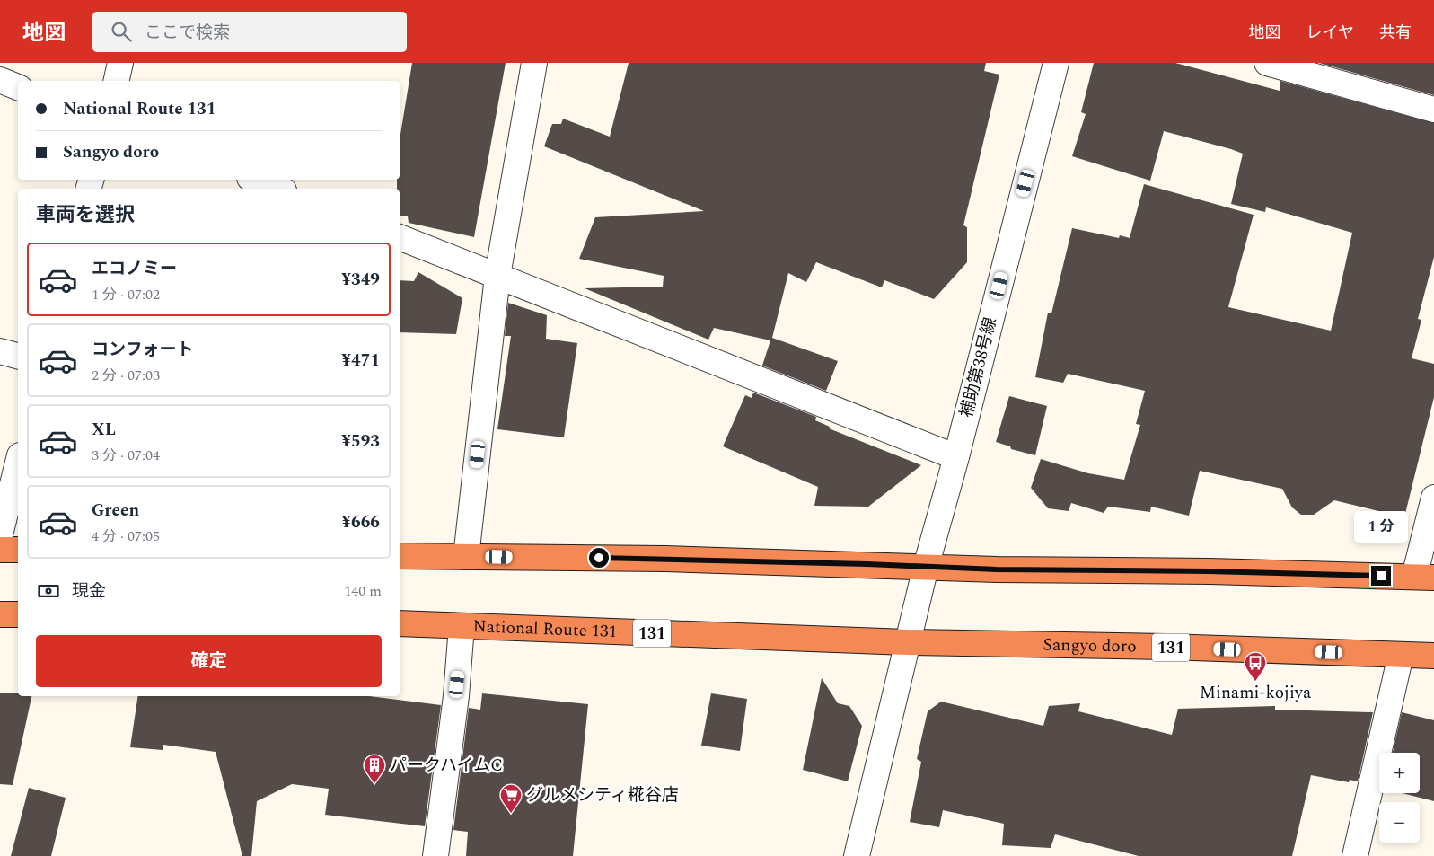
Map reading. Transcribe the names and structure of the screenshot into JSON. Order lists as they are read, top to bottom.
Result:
{
  "streets": {
    "highway": ["National Route 131", "131", "Sangyo doro"],
    "street": ["補助第38号線"]
  },
  "crossings": [
    ["補助第38号線", "National Route 131"],
    ["補助第38号線", "Sangyo doro"],
    ["National Route 131", "Sangyo doro"]
  ],
  "places": {
    "bus stop": ["Minami-kojiya"],
    "building": ["パークハイムC"],
    "supermarket": ["グルメシティ糀谷店"]
  },
  "page": {
    "header": "地図",
    "search": "ここで検索",
    "nav": ["地図", "レイヤ", "共有"],
    "banner": ["National Route 131", "Sangyo doro"],
    "heading": "車両を選択",
    "list": [
      {
        "name": "エコノミー",
        "note": "1 分 · 07:02",
        "value": "¥349"
      },
      {
        "name": "コンフォート",
        "note": "2 分 · 07:03",
        "value": "¥471"
      },
      {
        "name": "XL",
        "note": "3 分 · 07:04",
        "value": "¥593"
      },
      {
        "name": "Green",
        "note": "4 分 · 07:05",
        "value": "¥666"
      }
    ],
    "bubble": "1 分",
    "pay": ["現金", "140 m"],
    "buttons": "確定",
    "map_buttons": ["+", "−"]
  }
}
